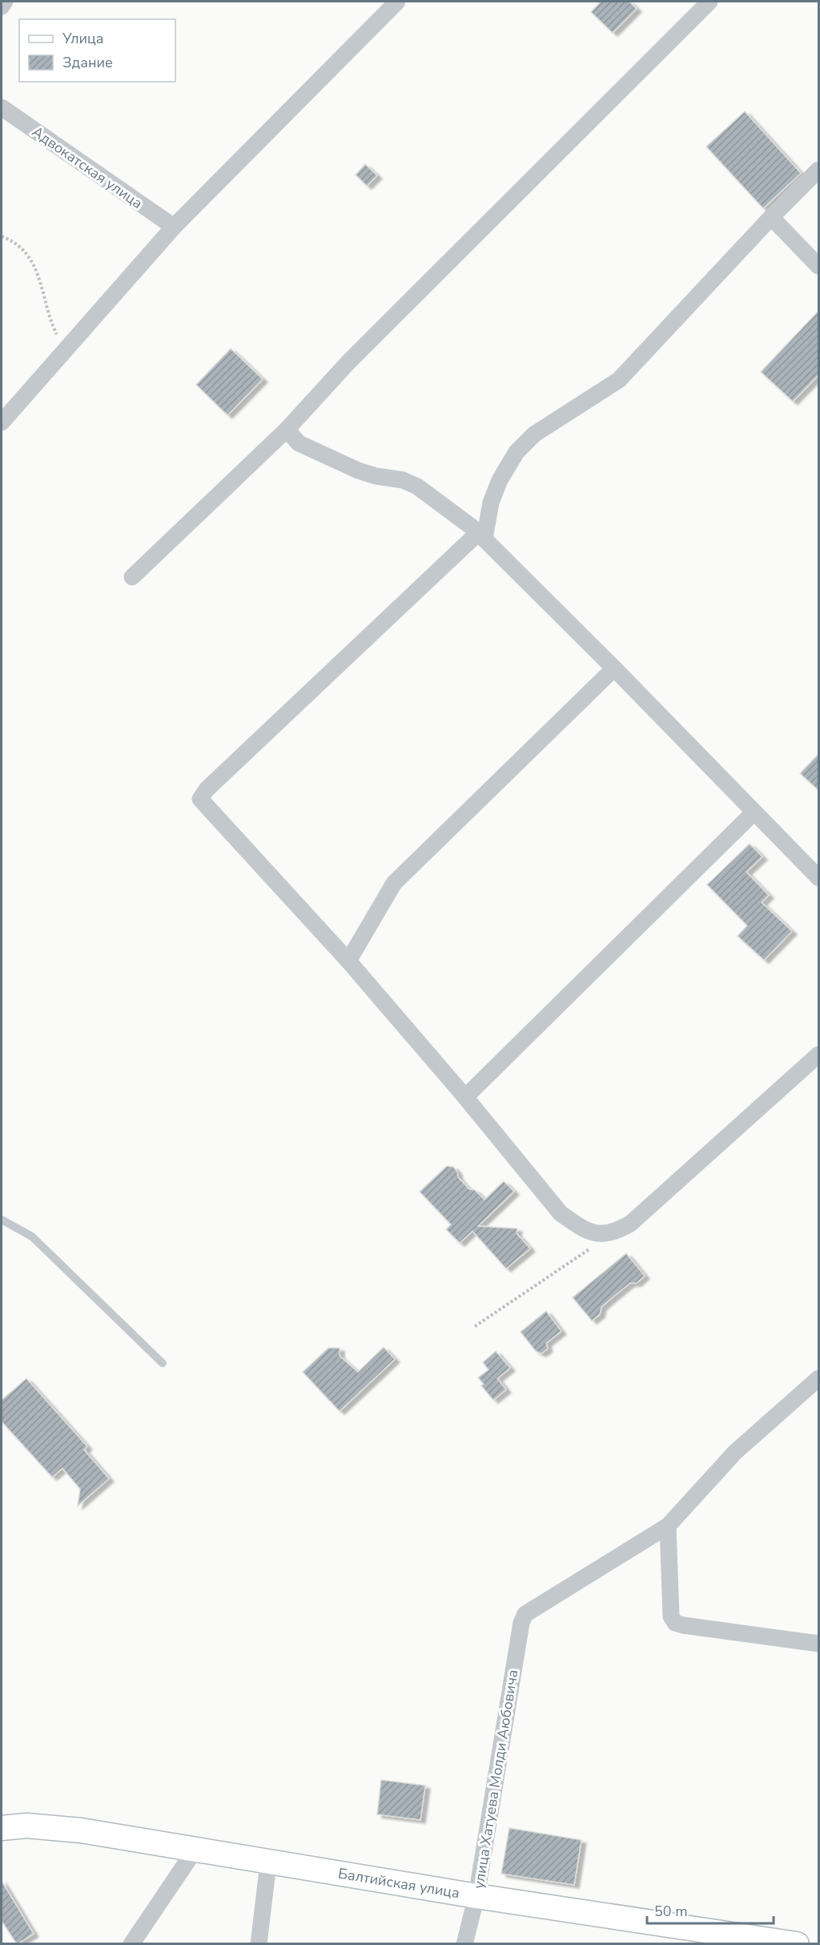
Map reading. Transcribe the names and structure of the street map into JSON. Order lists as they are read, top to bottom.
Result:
{
  "streets": {
    "main road": ["Балтийская улица"],
    "street": ["Адвокатская улица", "улица Хатуева Молди Аюбовича"]
  },
  "crossings": [
    ["улица Хатуева Молди Аюбовича", "Балтийская улица"]
  ],
  "legend": ["Улица", "Здание"],
  "scale_bar": "50 m"
}
